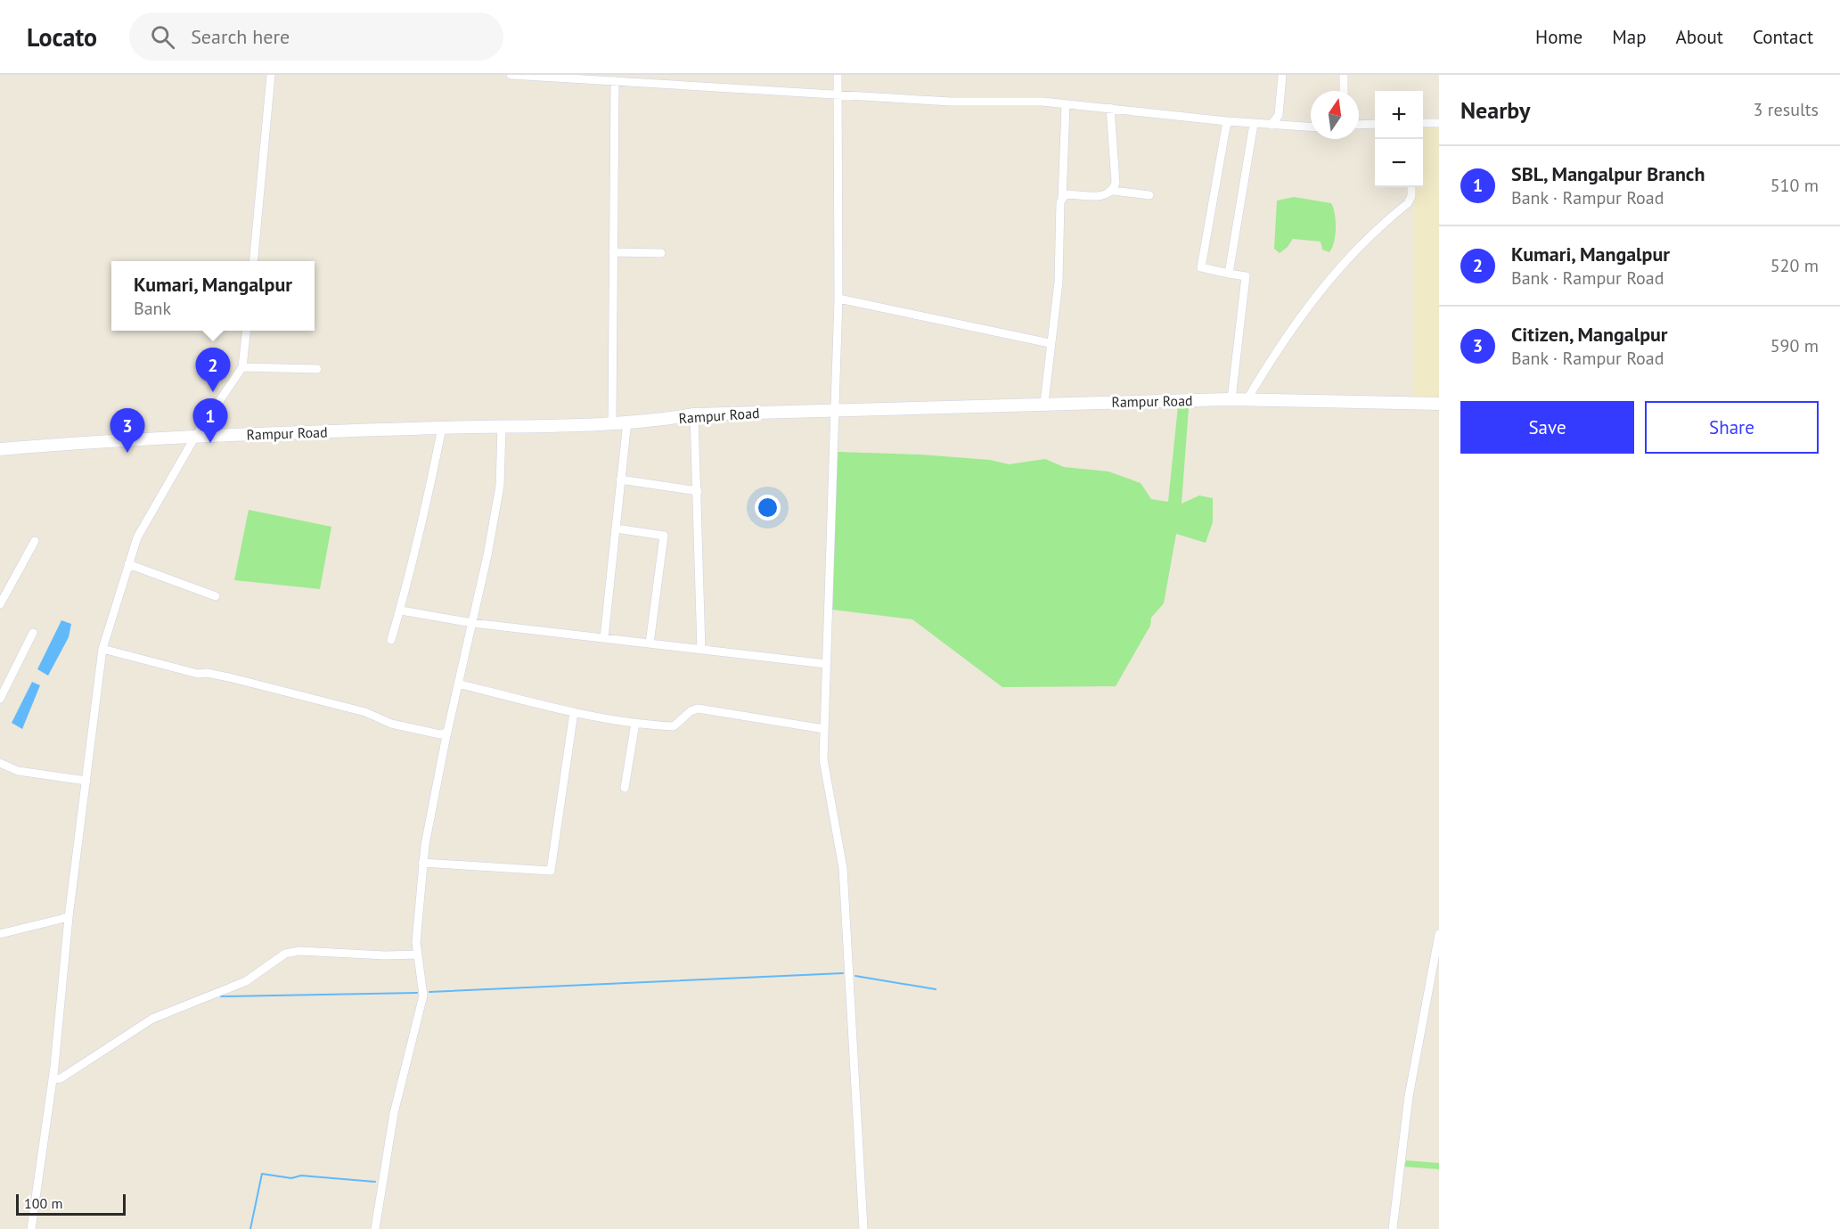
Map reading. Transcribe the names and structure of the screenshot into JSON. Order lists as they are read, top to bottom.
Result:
{
  "streets": {
    "main road": ["Rampur Road"]
  },
  "scale_bar": "100 m",
  "north": "top",
  "page": {
    "header": "Locato",
    "search": "Search here",
    "nav": [
      "Home",
      "Map",
      "About",
      "Contact"
    ],
    "heading": ["Nearby", "3 results"],
    "map_buttons": ["+", "−"],
    "list": [
      {
        "mark": "1",
        "name": "SBL, Mangalpur Branch",
        "note": "Bank · Rampur Road",
        "value": "510 m"
      },
      {
        "mark": "2",
        "name": "Kumari, Mangalpur",
        "note": "Bank · Rampur Road",
        "value": "520 m"
      },
      {
        "mark": "3",
        "name": "Citizen, Mangalpur",
        "note": "Bank · Rampur Road",
        "value": "590 m"
      }
    ],
    "popup": ["Kumari, Mangalpur", "Bank"],
    "pins": ["2", "1", "3"],
    "buttons": ["Save", "Share"],
    "scale": "100 m"
  }
}
